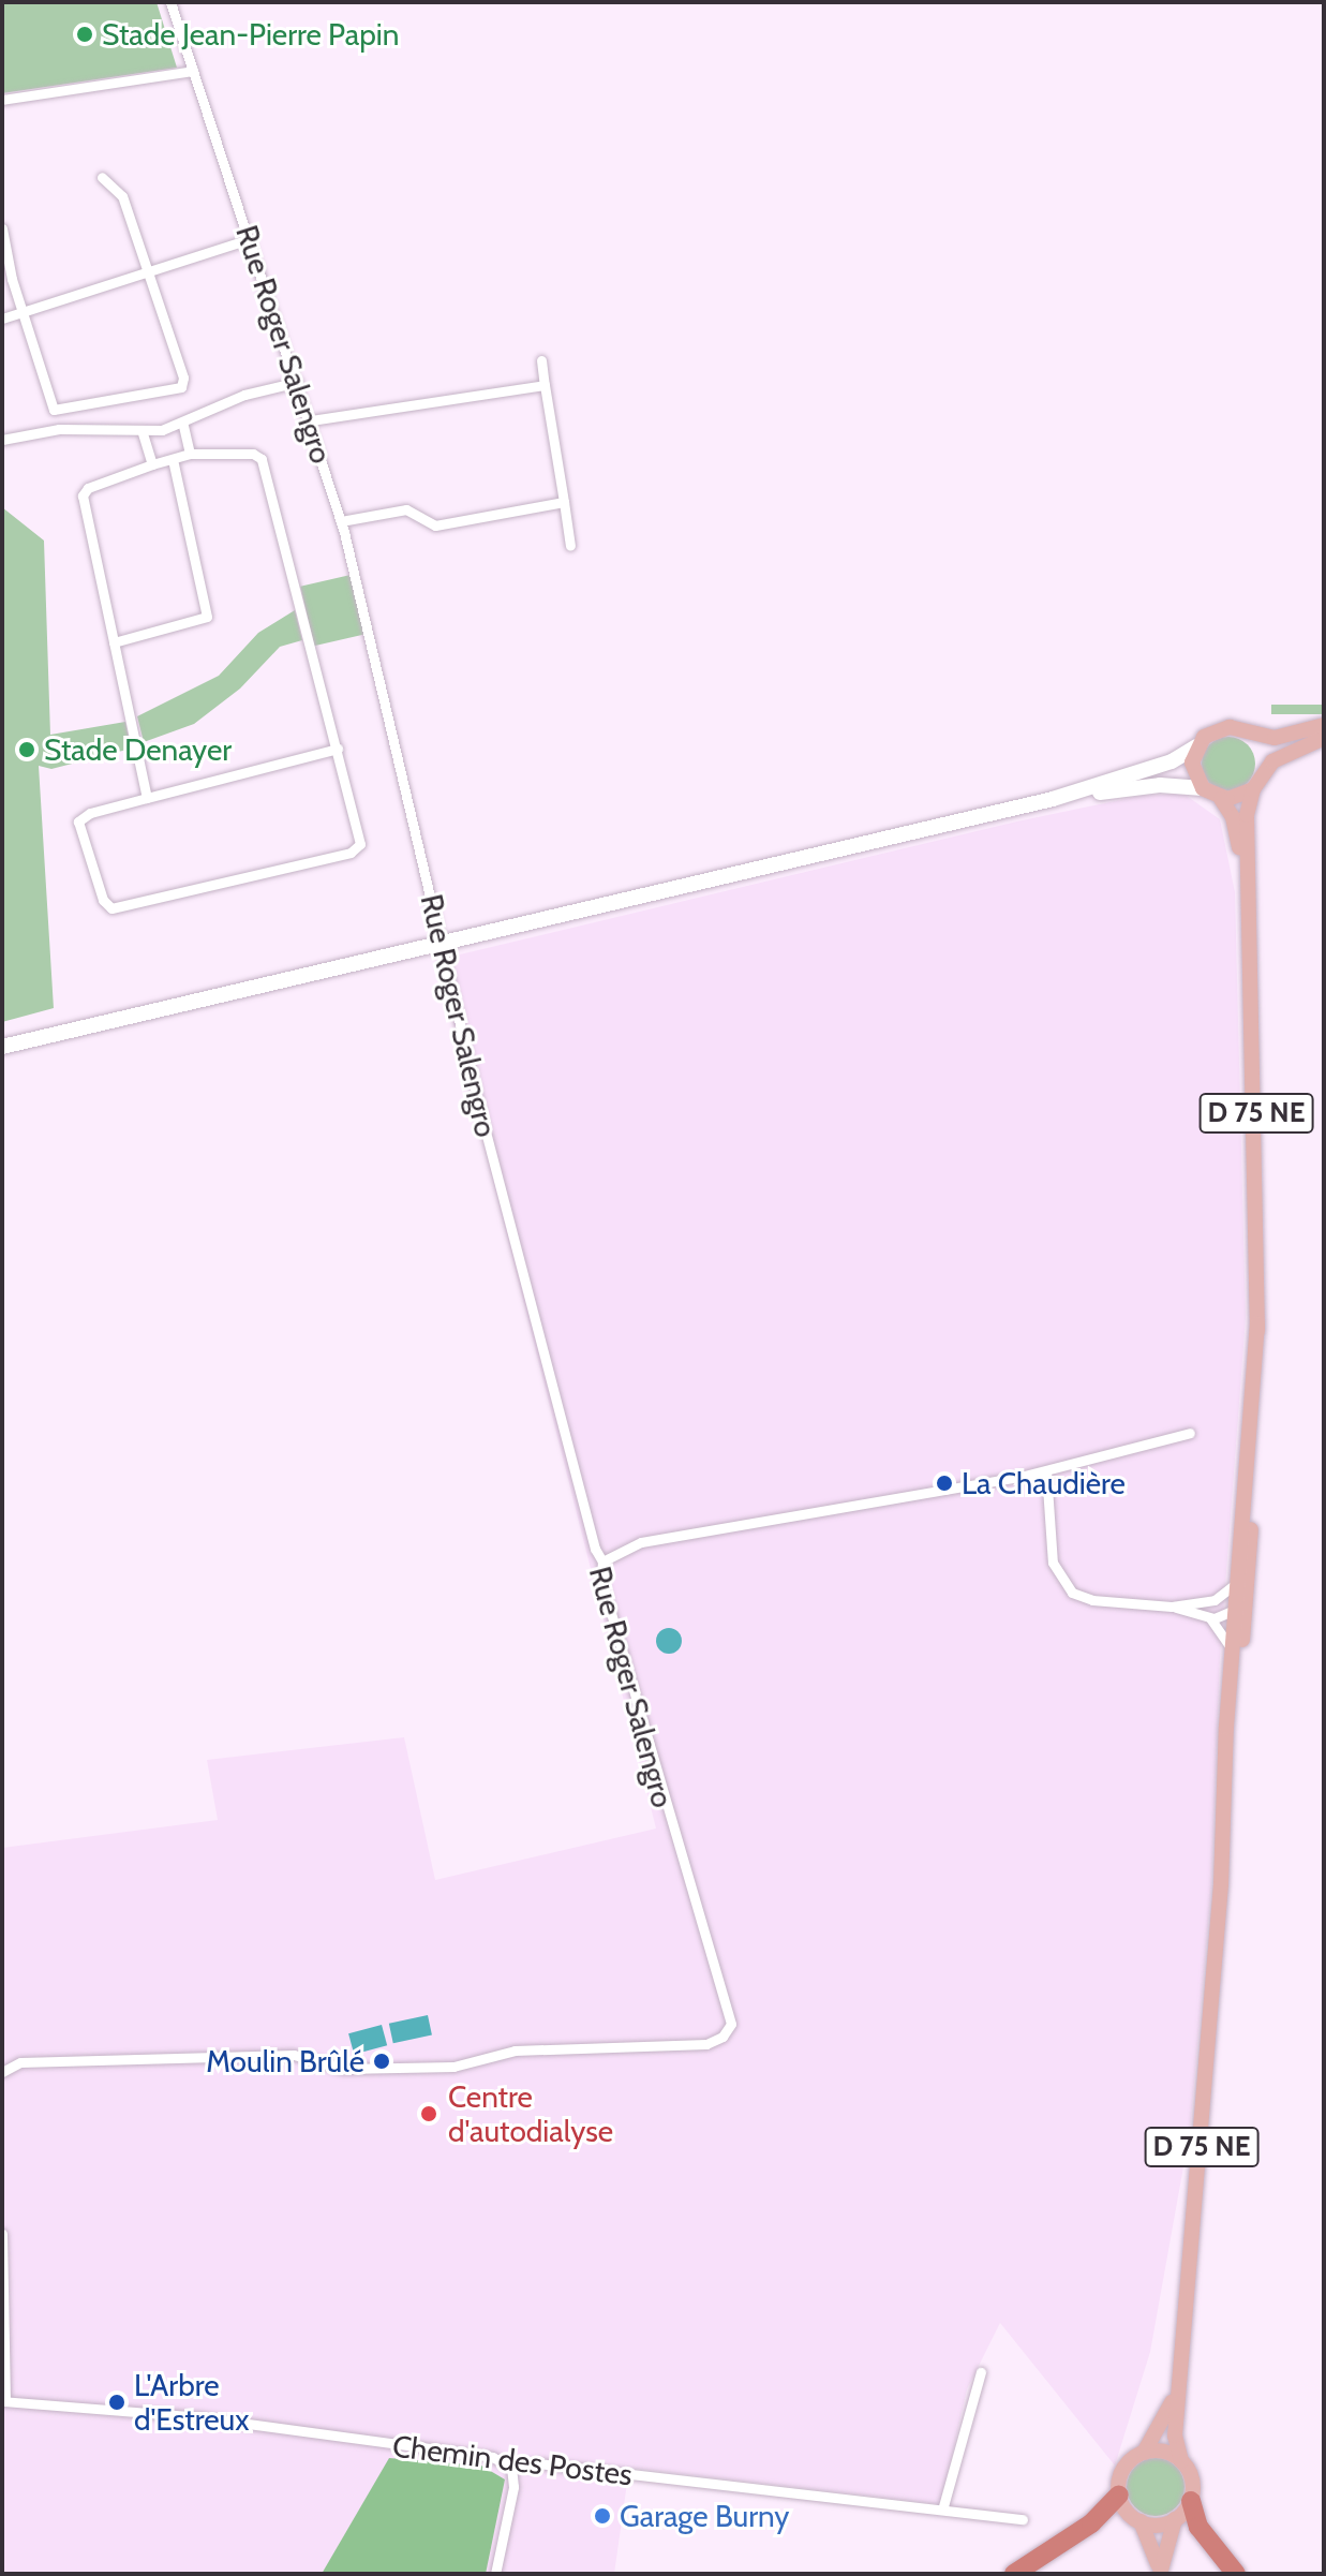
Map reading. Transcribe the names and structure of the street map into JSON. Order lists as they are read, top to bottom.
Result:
{
  "streets": {
    "main road": ["D 75 NE"],
    "street": ["Rue Roger Salengro", "Chemin des Postes"]
  },
  "places": [
    "Stade Jean-Pierre Papin",
    "Stade Denayer",
    "La Chaudière",
    "Moulin Brûlé",
    "Centre d'autodialyse",
    "L'Arbre d'Estreux",
    "Garage Burny"
  ]
}
